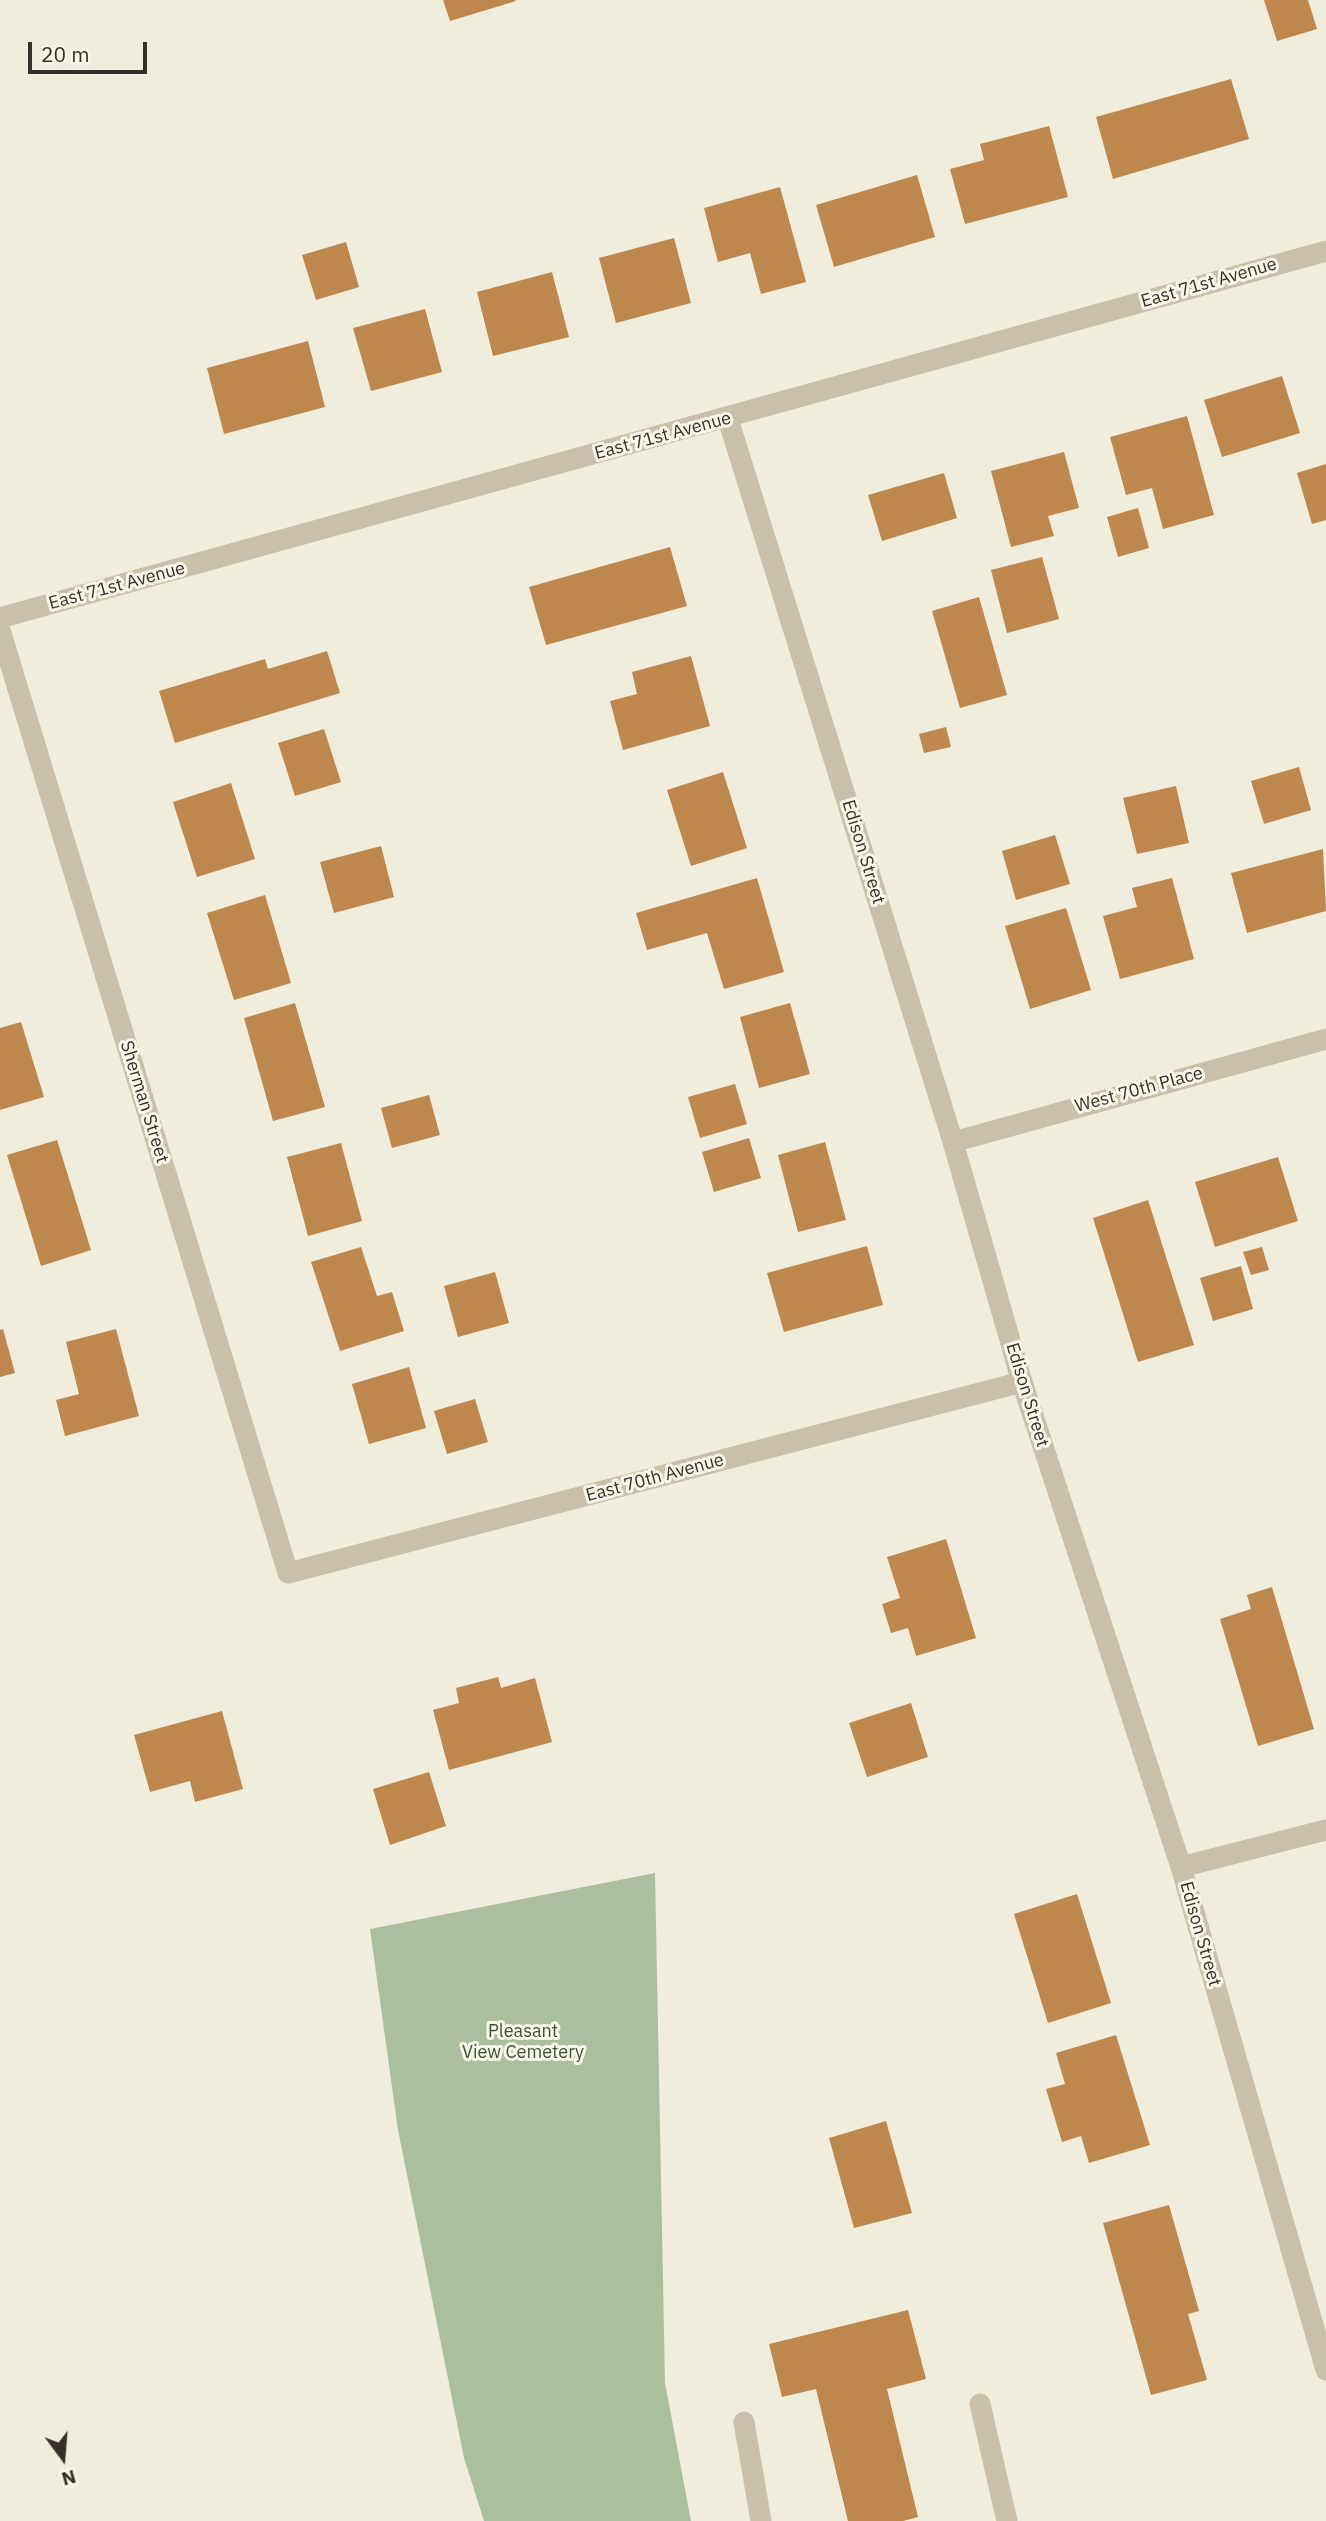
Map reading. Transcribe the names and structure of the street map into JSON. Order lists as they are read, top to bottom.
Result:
{
  "streets": {
    "street": [
      "East 71st Avenue",
      "Edison Street",
      "West 70th Place",
      "Sherman Street",
      "East 70th Avenue"
    ]
  },
  "crossings": [
    ["East 71st Avenue", "Edison Street"],
    ["Edison Street", "West 70th Place"],
    ["Edison Street", "East 70th Avenue"],
    ["Sherman Street", "East 70th Avenue"]
  ],
  "parks": ["Pleasant View Cemetery"],
  "scale_bar": "20 m",
  "north": "bottom"
}
